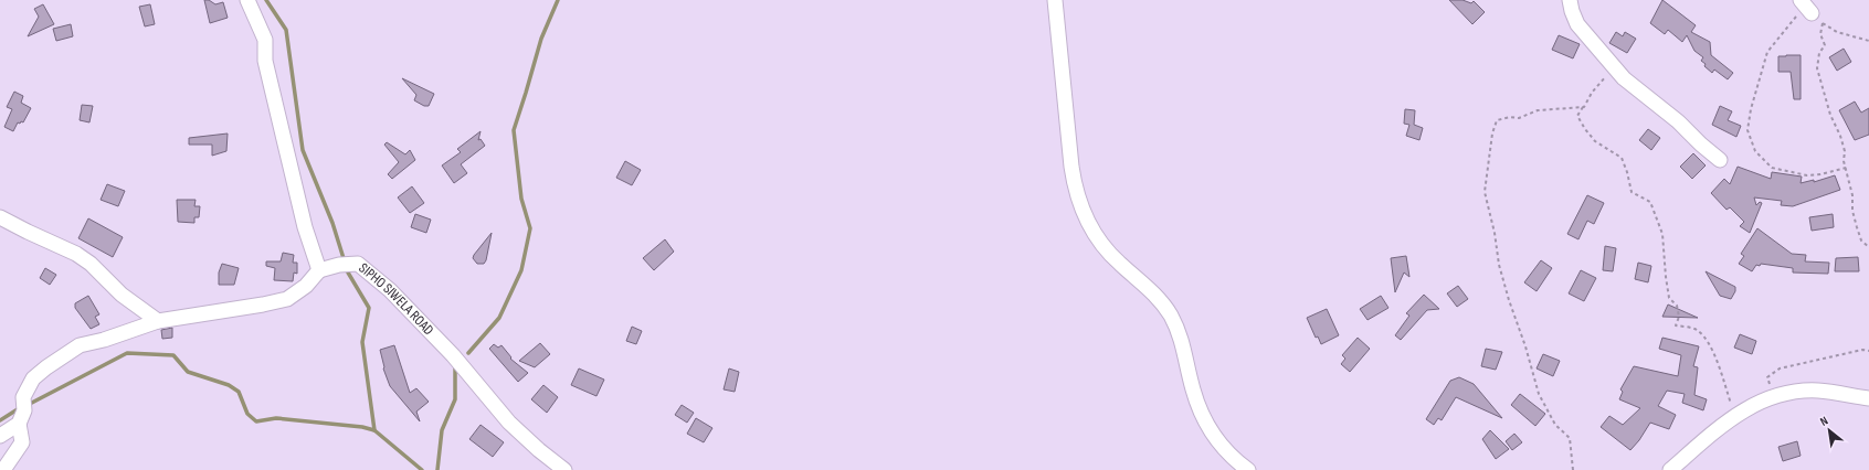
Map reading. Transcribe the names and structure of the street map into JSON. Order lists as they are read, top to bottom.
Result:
{
  "streets": {
    "street": ["SIPHO SIWELA ROAD"]
  },
  "north": "top left"
}
